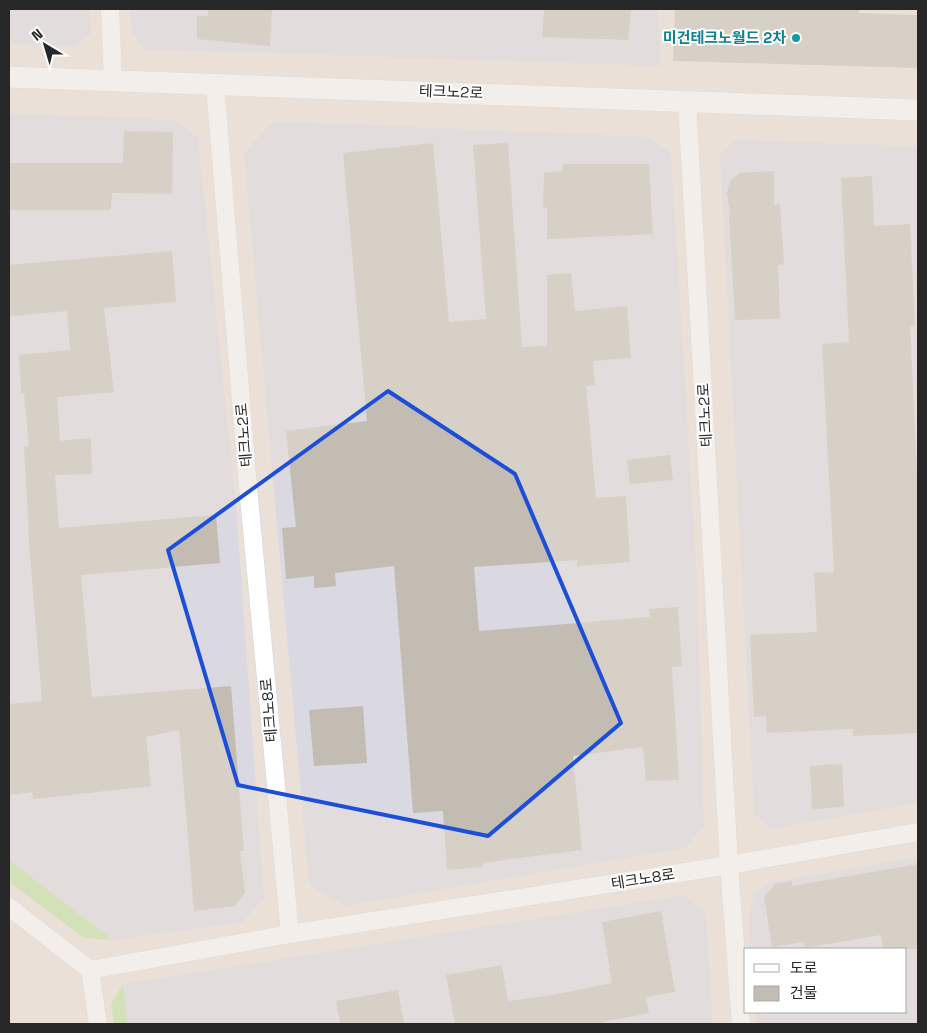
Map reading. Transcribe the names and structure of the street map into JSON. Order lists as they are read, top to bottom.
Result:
{
  "streets": {
    "street": ["테크노2로", "테크노8로"]
  },
  "crossings": [
    ["테크노2로", "테크노8로"]
  ],
  "places": ["미건테크노월드 2차"],
  "legend": ["도로", "건물"],
  "north": "top left"
}
